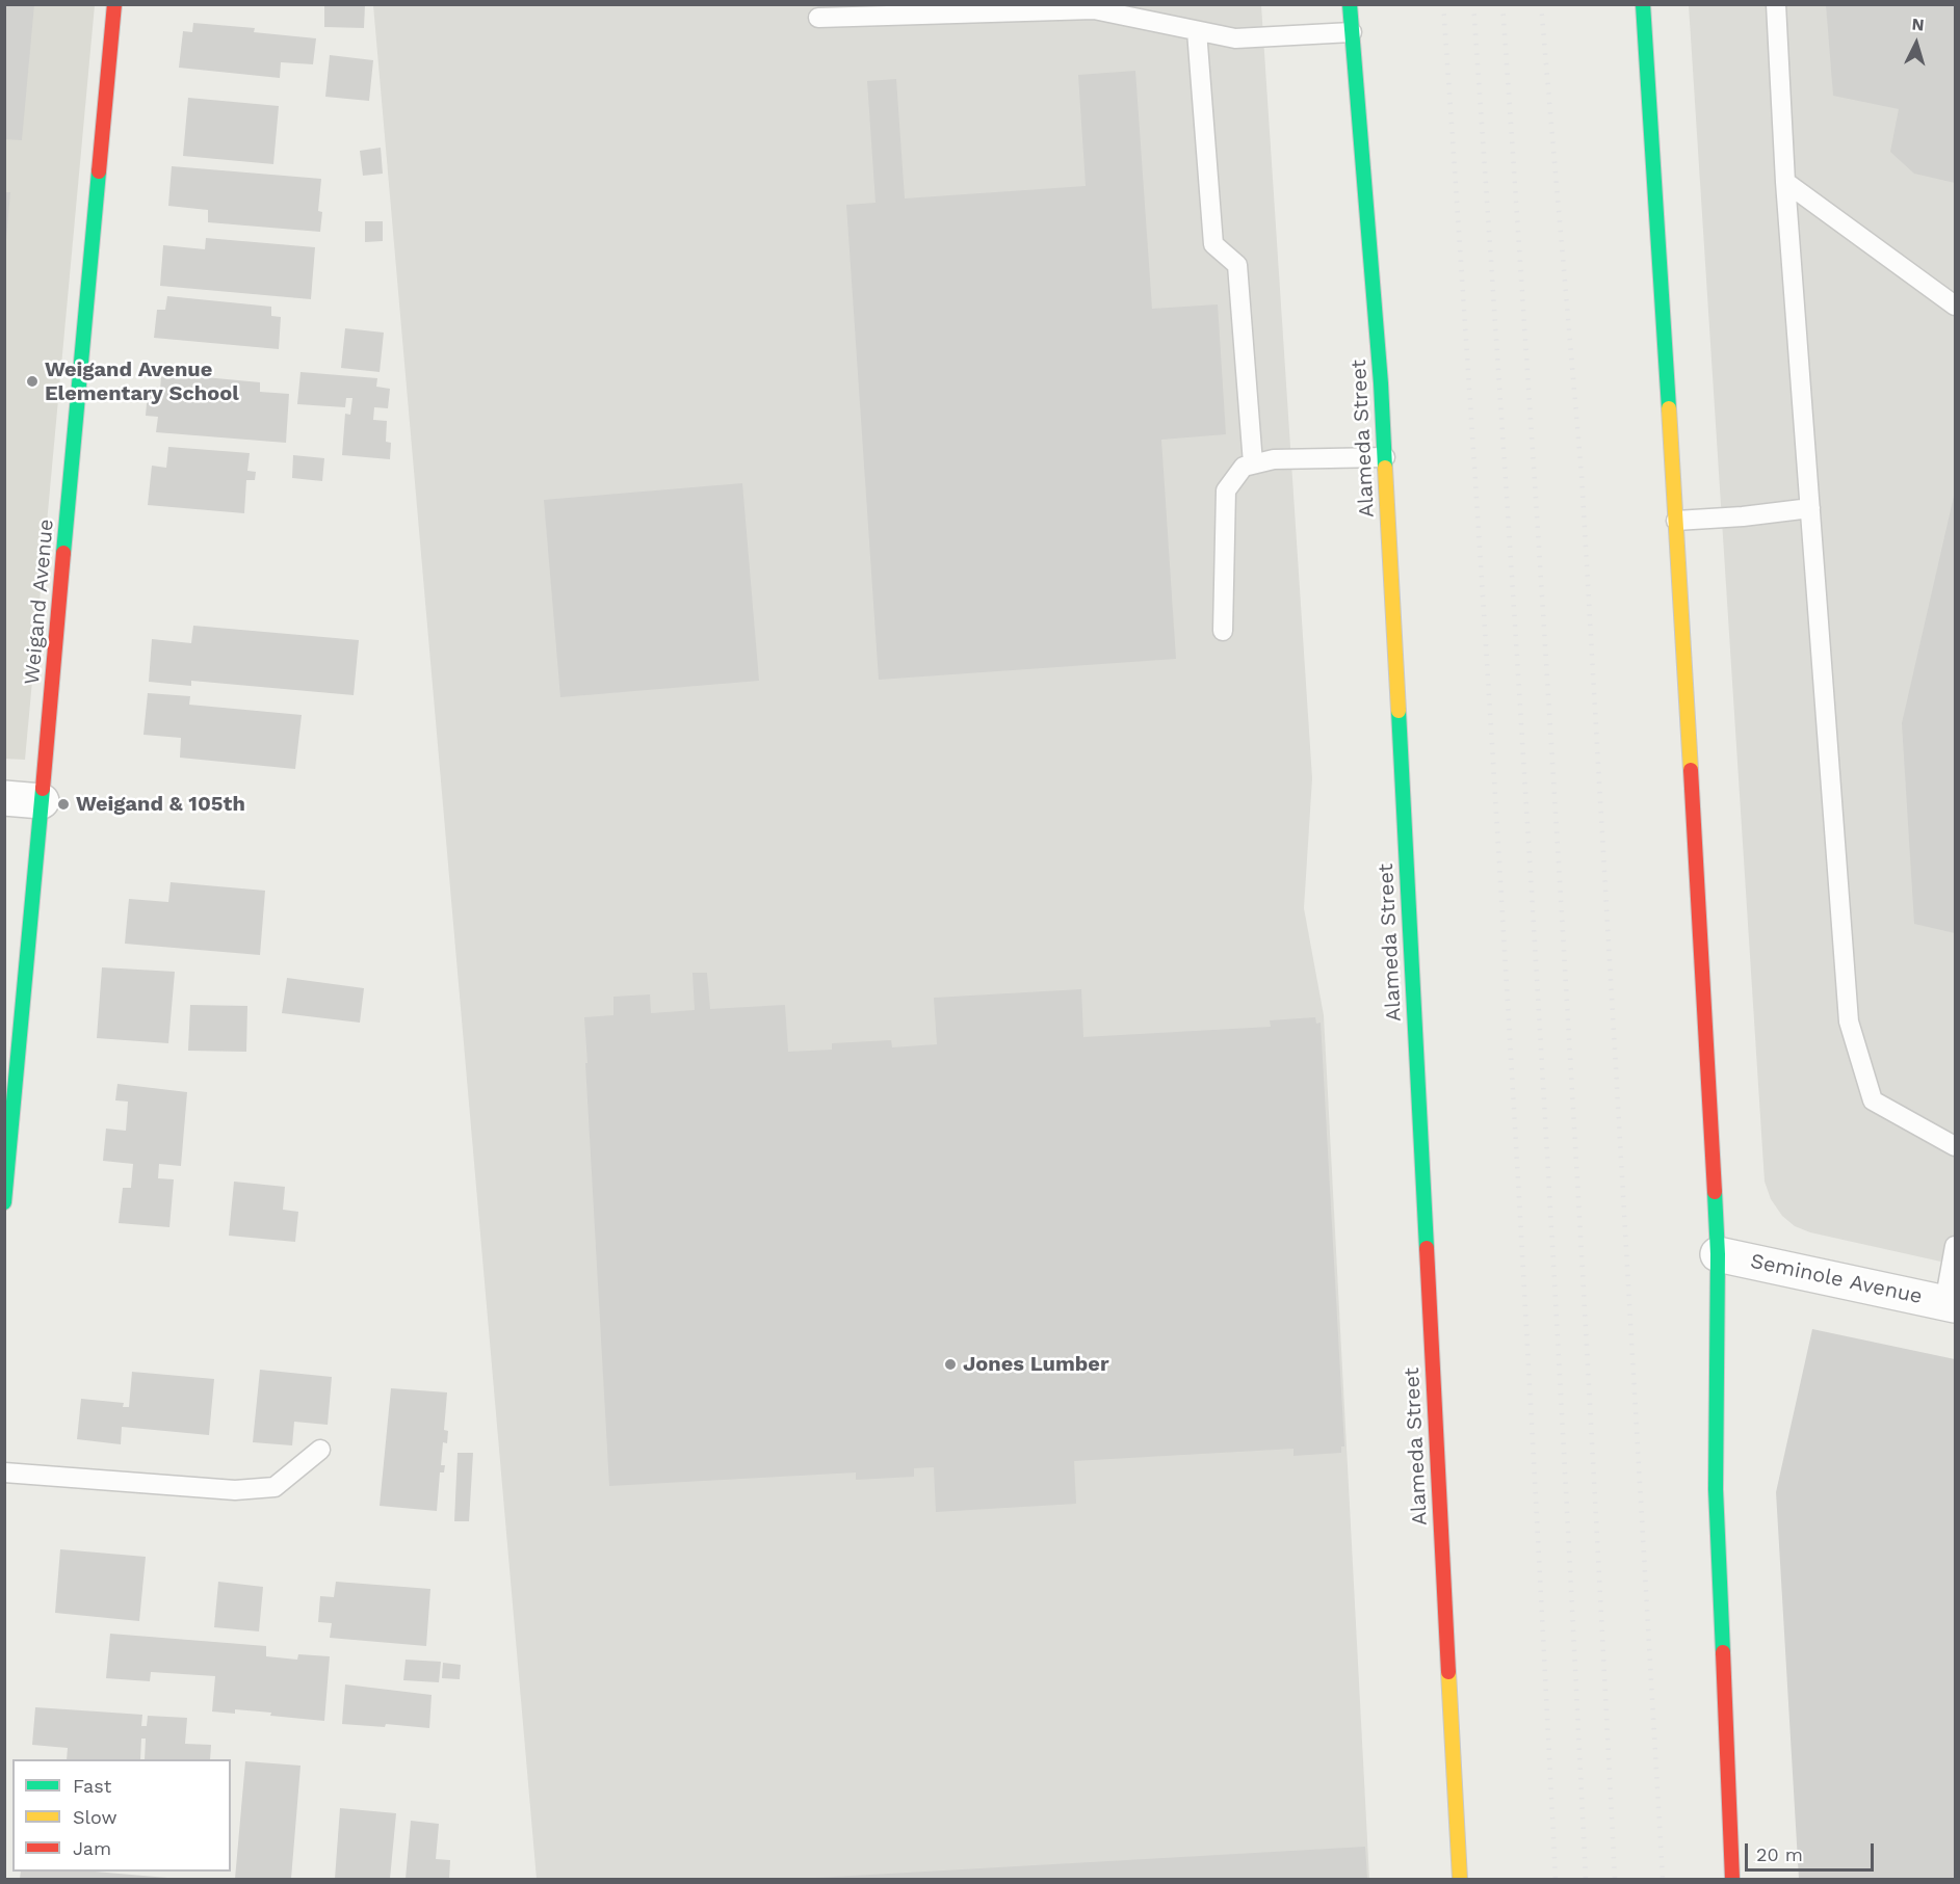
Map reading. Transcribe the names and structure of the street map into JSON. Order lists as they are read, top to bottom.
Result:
{
  "streets": {
    "street": ["Alameda Street", "Weigand Avenue", "Seminole Avenue"]
  },
  "places": ["Weigand Avenue Elementary School", "Weigand & 105th", "Jones Lumber"],
  "legend": ["Fast", "Slow", "Jam"],
  "scale_bar": "20 m",
  "north": "top"
}
